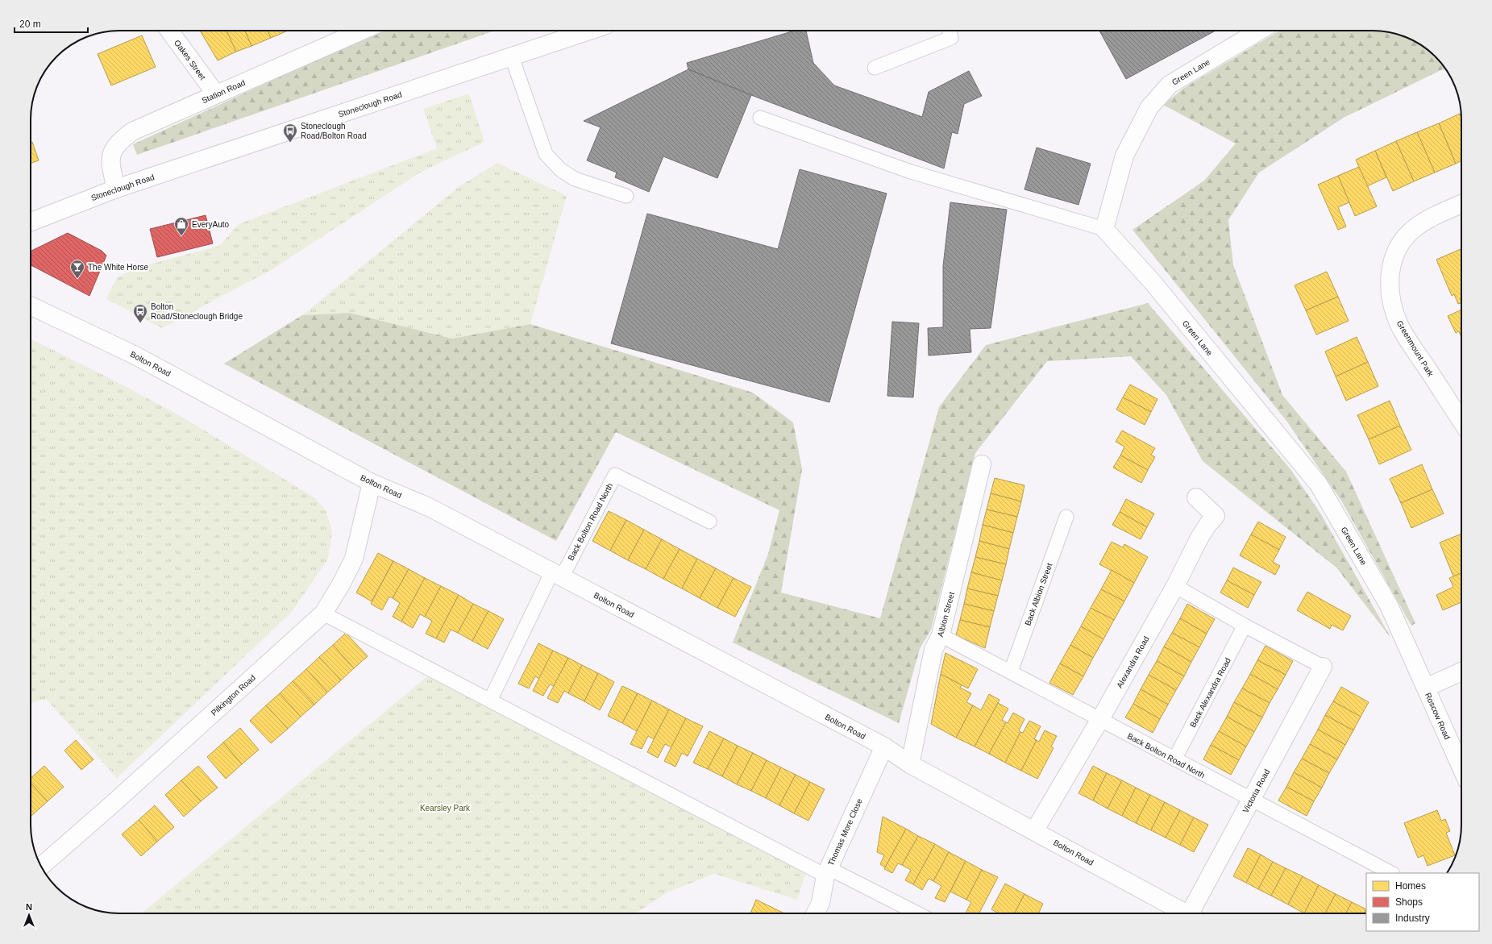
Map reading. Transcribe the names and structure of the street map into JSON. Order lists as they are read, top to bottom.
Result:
{
  "streets": {
    "street": [
      "Oakes Street",
      "Green Lane",
      "Station Road",
      "Stoneclough Road",
      "Greenmount Park",
      "Bolton Road",
      "Albion Street",
      "Alexandra Road",
      "Pilkington Road",
      "Roscow Road",
      "Victoria Road",
      "Thomas More Close"
    ],
    "lane": ["Back Bolton Road North", "Back Albion Street", "Back Alexandra Road"]
  },
  "crossings": [
    ["Oakes Street", "Station Road"],
    ["Green Lane", "Roscow Road"],
    ["Station Road", "Stoneclough Road"],
    ["Bolton Road", "Back Bolton Road North"],
    ["Bolton Road", "Albion Street"],
    ["Bolton Road", "Alexandra Road"],
    ["Bolton Road", "Pilkington Road"],
    ["Bolton Road", "Thomas More Close"],
    ["Back Bolton Road North", "Back Albion Street"],
    ["Back Bolton Road North", "Albion Street"],
    ["Back Bolton Road North", "Alexandra Road"],
    ["Back Bolton Road North", "Back Alexandra Road"],
    ["Back Bolton Road North", "Victoria Road"]
  ],
  "parks": ["Kearsley Park"],
  "places": {
    "bus stop": ["Stoneclough Road/Bolton Road", "Bolton Road/Stoneclough Bridge"],
    "shop": ["EveryAuto"],
    "bar": ["The White Horse"]
  },
  "legend": ["Homes", "Shops", "Industry"],
  "scale_bar": "20 m",
  "north": "top"
}
